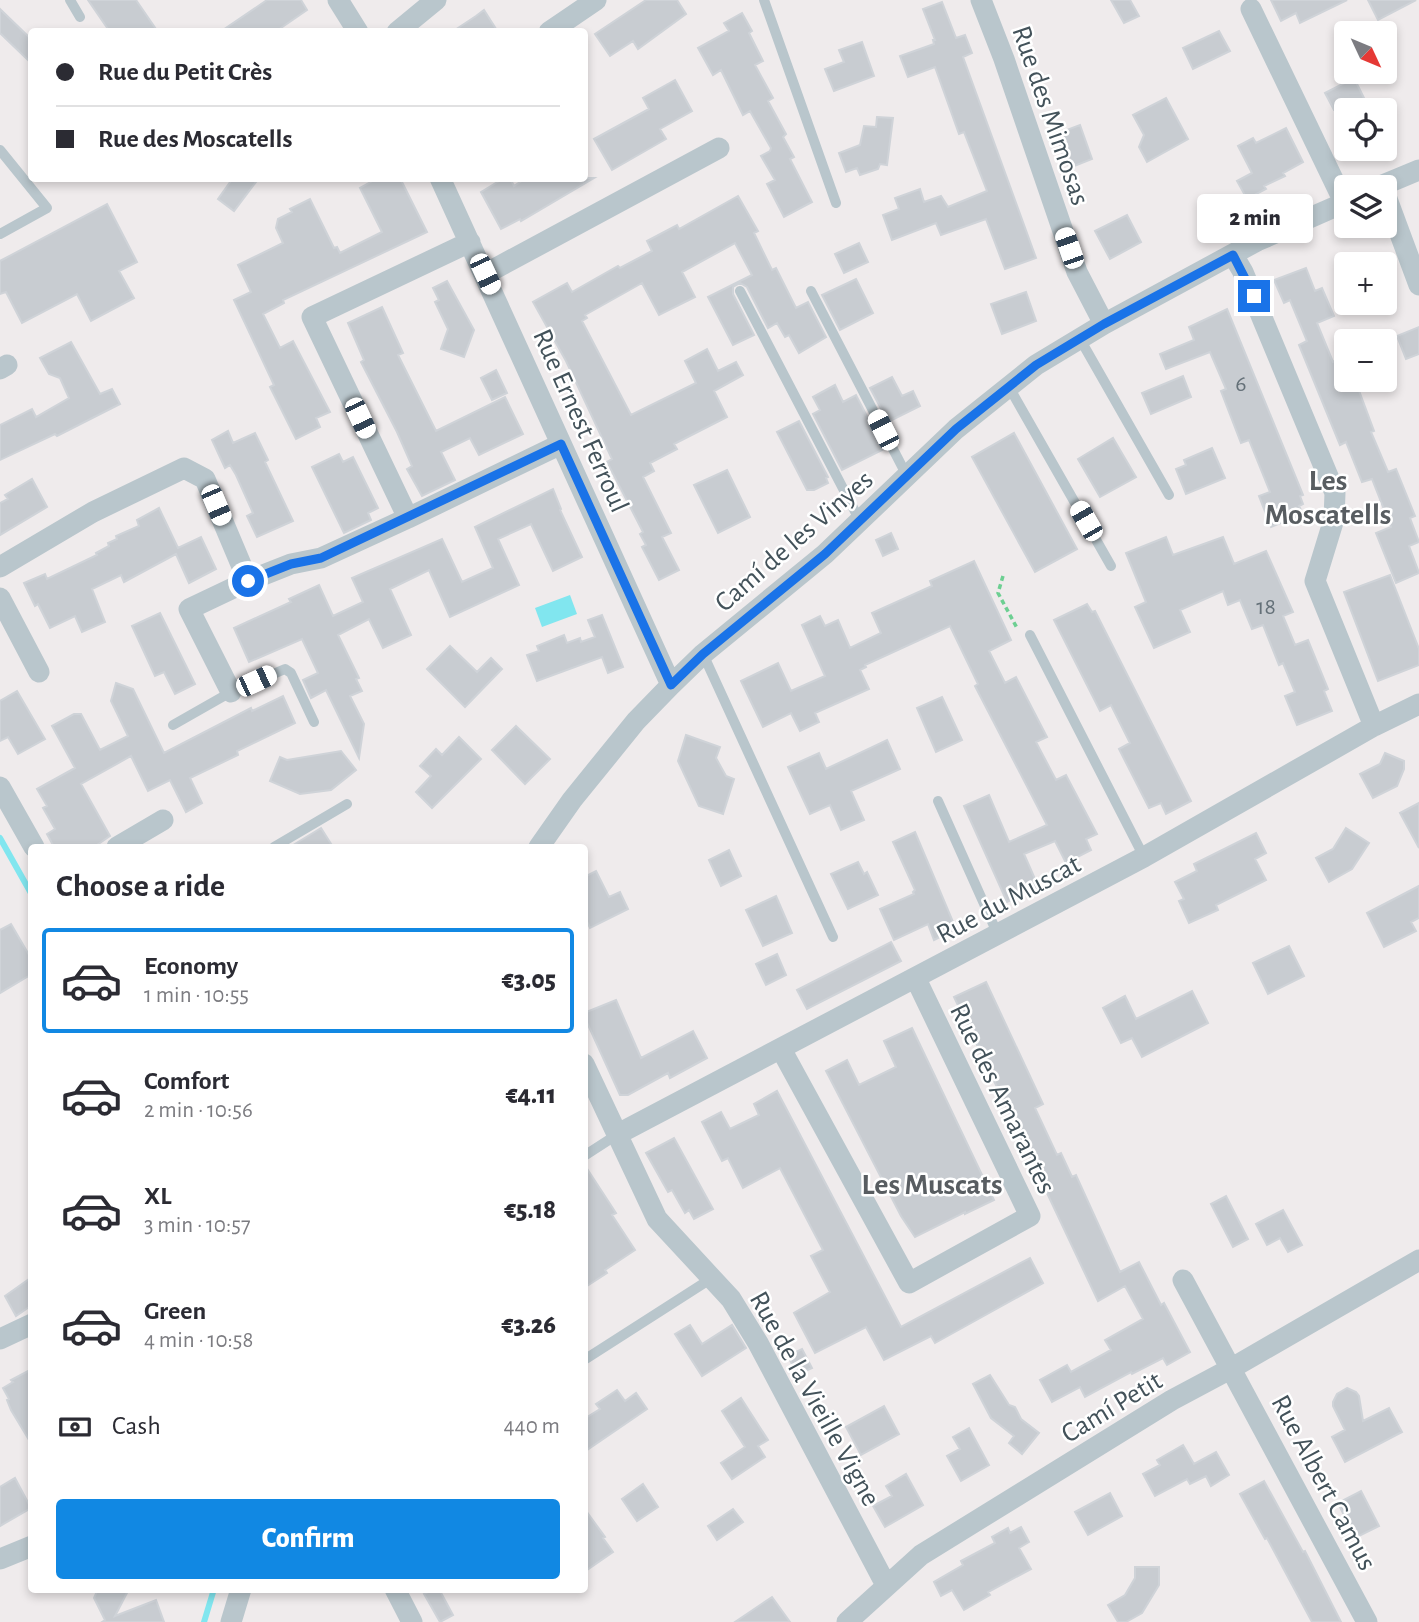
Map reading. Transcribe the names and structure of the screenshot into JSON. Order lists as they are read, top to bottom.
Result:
{
  "streets": {
    "street": [
      "Rue des Mimosas",
      "Rue Ernest Ferroul",
      "Camí de les Vinyes",
      "Rue du Muscat",
      "Rue des Amarantes",
      "Rue de la Vieille Vigne",
      "Camí Petit",
      "Rue Albert Camus"
    ]
  },
  "crossings": [
    ["Rue des Mimosas", "Camí de les Vinyes"],
    ["Rue Ernest Ferroul", "Camí de les Vinyes"],
    ["Rue du Muscat", "Rue des Amarantes"],
    ["Rue du Muscat", "Rue de la Vieille Vigne"],
    ["Rue de la Vieille Vigne", "Camí Petit"],
    ["Camí Petit", "Rue Albert Camus"]
  ],
  "districts": ["Les Moscatells", "Les Muscats"],
  "house_numbers": ["6", "18"],
  "north": "bottom right",
  "page": {
    "map_buttons": ["+", "−"],
    "banner": ["Rue du Petit Crès", "Rue des Moscatells"],
    "bubble": "2 min",
    "heading": "Choose a ride",
    "list": [
      {
        "name": "Economy",
        "note": "1 min · 10:55",
        "value": "€3.05"
      },
      {
        "name": "Comfort",
        "note": "2 min · 10:56",
        "value": "€4.11"
      },
      {
        "name": "XL",
        "note": "3 min · 10:57",
        "value": "€5.18"
      },
      {
        "name": "Green",
        "note": "4 min · 10:58",
        "value": "€3.26"
      }
    ],
    "pay": ["Cash", "440 m"],
    "buttons": "Confirm"
  }
}
